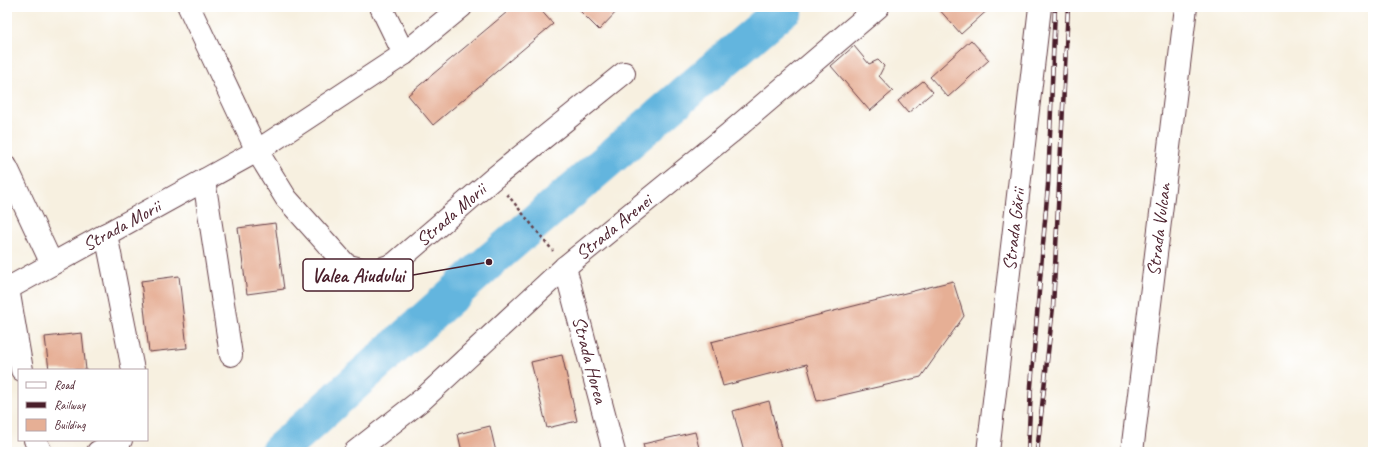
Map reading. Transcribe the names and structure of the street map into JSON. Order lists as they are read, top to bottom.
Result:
{
  "streets": {
    "street": [
      "Strada Morii",
      "Strada Arenei",
      "Strada Gării",
      "Strada Vulcan",
      "Strada Horea"
    ]
  },
  "crossings": [
    ["Strada Arenei", "Strada Horea"]
  ],
  "places": ["Valea Aiudului"],
  "legend": ["Road", "Railway", "Building"]
}
